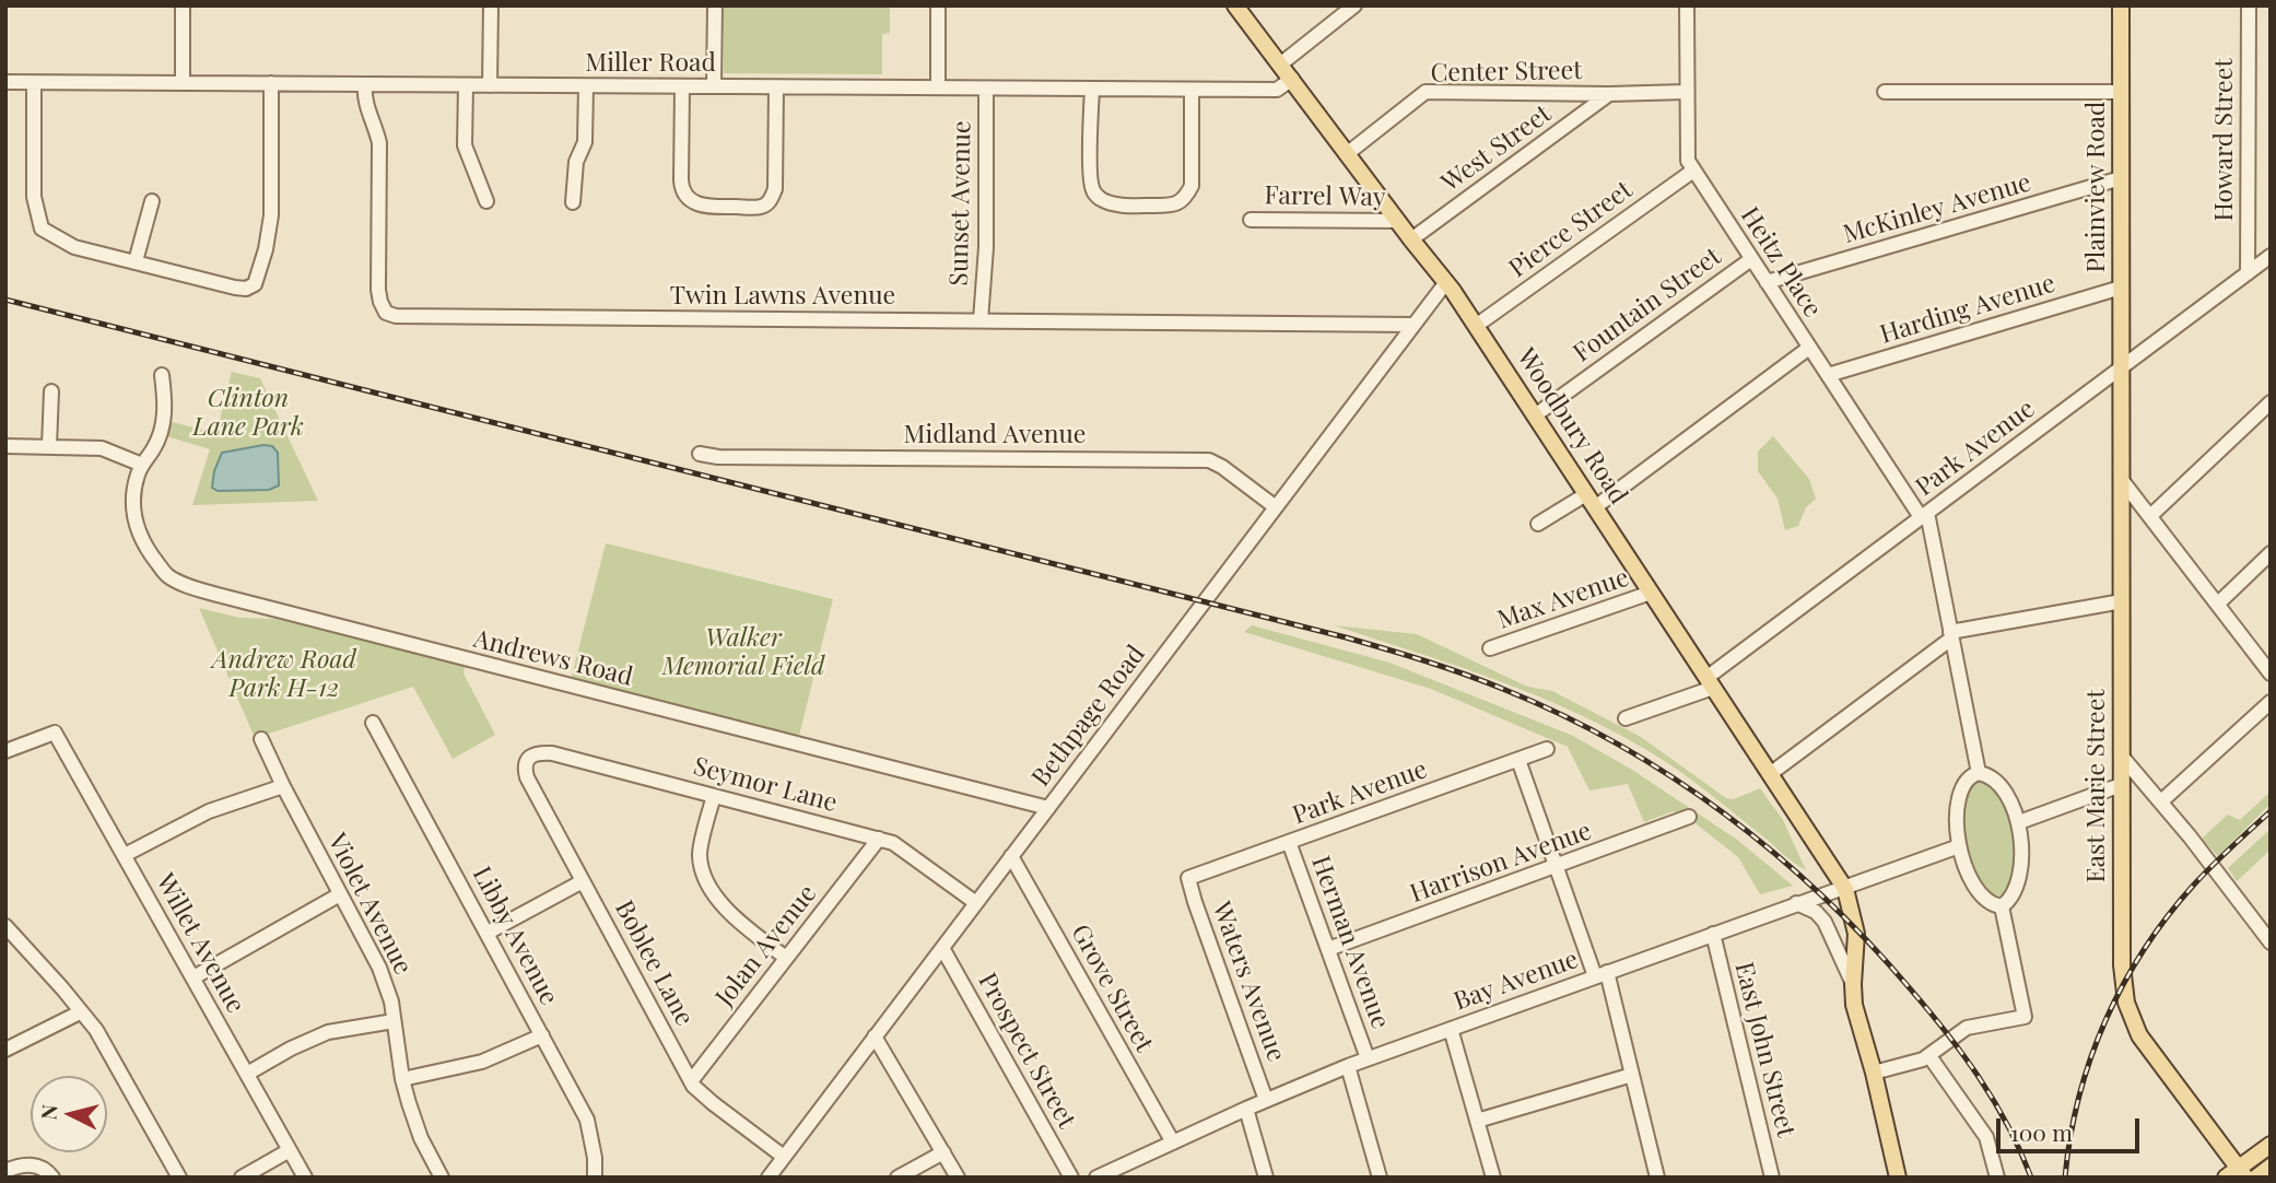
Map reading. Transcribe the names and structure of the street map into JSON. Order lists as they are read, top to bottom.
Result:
{
  "streets": {
    "main road": ["Plainview Road", "Woodbury Road", "East Marie Street"],
    "street": [
      "Miller Road",
      "Center Street",
      "Howard Street",
      "West Street",
      "Farrel Way",
      "Sunset Avenue",
      "McKinley Avenue",
      "Pierce Street",
      "Heitz Place",
      "Twin Lawns Avenue",
      "Fountain Street",
      "Harding Avenue",
      "Midland Avenue",
      "Park Avenue",
      "Max Avenue",
      "Andrews Road",
      "Bethpage Road",
      "Seymor Lane",
      "Harrison Avenue",
      "Violet Avenue",
      "Libby Avenue",
      "Herman Avenue",
      "Willet Avenue",
      "Jolan Avenue",
      "Boblee Lane",
      "Bay Avenue",
      "Waters Avenue",
      "Grove Street",
      "East John Street",
      "Prospect Street"
    ]
  },
  "crossings": [
    ["Miller Road", "Sunset Avenue"],
    ["Miller Road", "Twin Lawns Avenue"],
    ["Miller Road", "Woodbury Road"],
    ["Center Street", "West Street"],
    ["Center Street", "Heitz Place"],
    ["Center Street", "Woodbury Road"],
    ["Howard Street", "Park Avenue"],
    ["West Street", "Woodbury Road"],
    ["Plainview Road", "McKinley Avenue"],
    ["Plainview Road", "Harding Avenue"],
    ["Plainview Road", "Park Avenue"],
    ["Plainview Road", "East Marie Street"],
    ["Farrel Way", "Woodbury Road"],
    ["Sunset Avenue", "Twin Lawns Avenue"],
    ["McKinley Avenue", "Heitz Place"],
    ["Pierce Street", "Heitz Place"],
    ["Pierce Street", "Woodbury Road"],
    ["Heitz Place", "Fountain Street"],
    ["Heitz Place", "Harding Avenue"],
    ["Heitz Place", "Park Avenue"],
    ["Twin Lawns Avenue", "Bethpage Road"],
    ["Fountain Street", "Woodbury Road"],
    ["Woodbury Road", "Park Avenue"],
    ["Woodbury Road", "Max Avenue"],
    ["Woodbury Road", "Bethpage Road"],
    ["Woodbury Road", "Bay Avenue"],
    ["Midland Avenue", "Bethpage Road"],
    ["Park Avenue", "East Marie Street"],
    ["Park Avenue", "Herman Avenue"],
    ["Park Avenue", "Waters Avenue"],
    ["Andrews Road", "Bethpage Road"],
    ["Bethpage Road", "Seymor Lane"],
    ["Bethpage Road", "Boblee Lane"],
    ["Bethpage Road", "Grove Street"],
    ["Bethpage Road", "Prospect Street"],
    ["Seymor Lane", "Jolan Avenue"],
    ["Seymor Lane", "Boblee Lane"],
    ["Harrison Avenue", "Herman Avenue"],
    ["Herman Avenue", "Bay Avenue"],
    ["Jolan Avenue", "Boblee Lane"],
    ["Bay Avenue", "Waters Avenue"],
    ["Bay Avenue", "Grove Street"],
    ["Bay Avenue", "East John Street"]
  ],
  "parks": ["Clinton Lane Park", "Walker Memorial Field", "Andrew Road Park H-12"],
  "scale_bar": "100 m",
  "north": "left"
}
